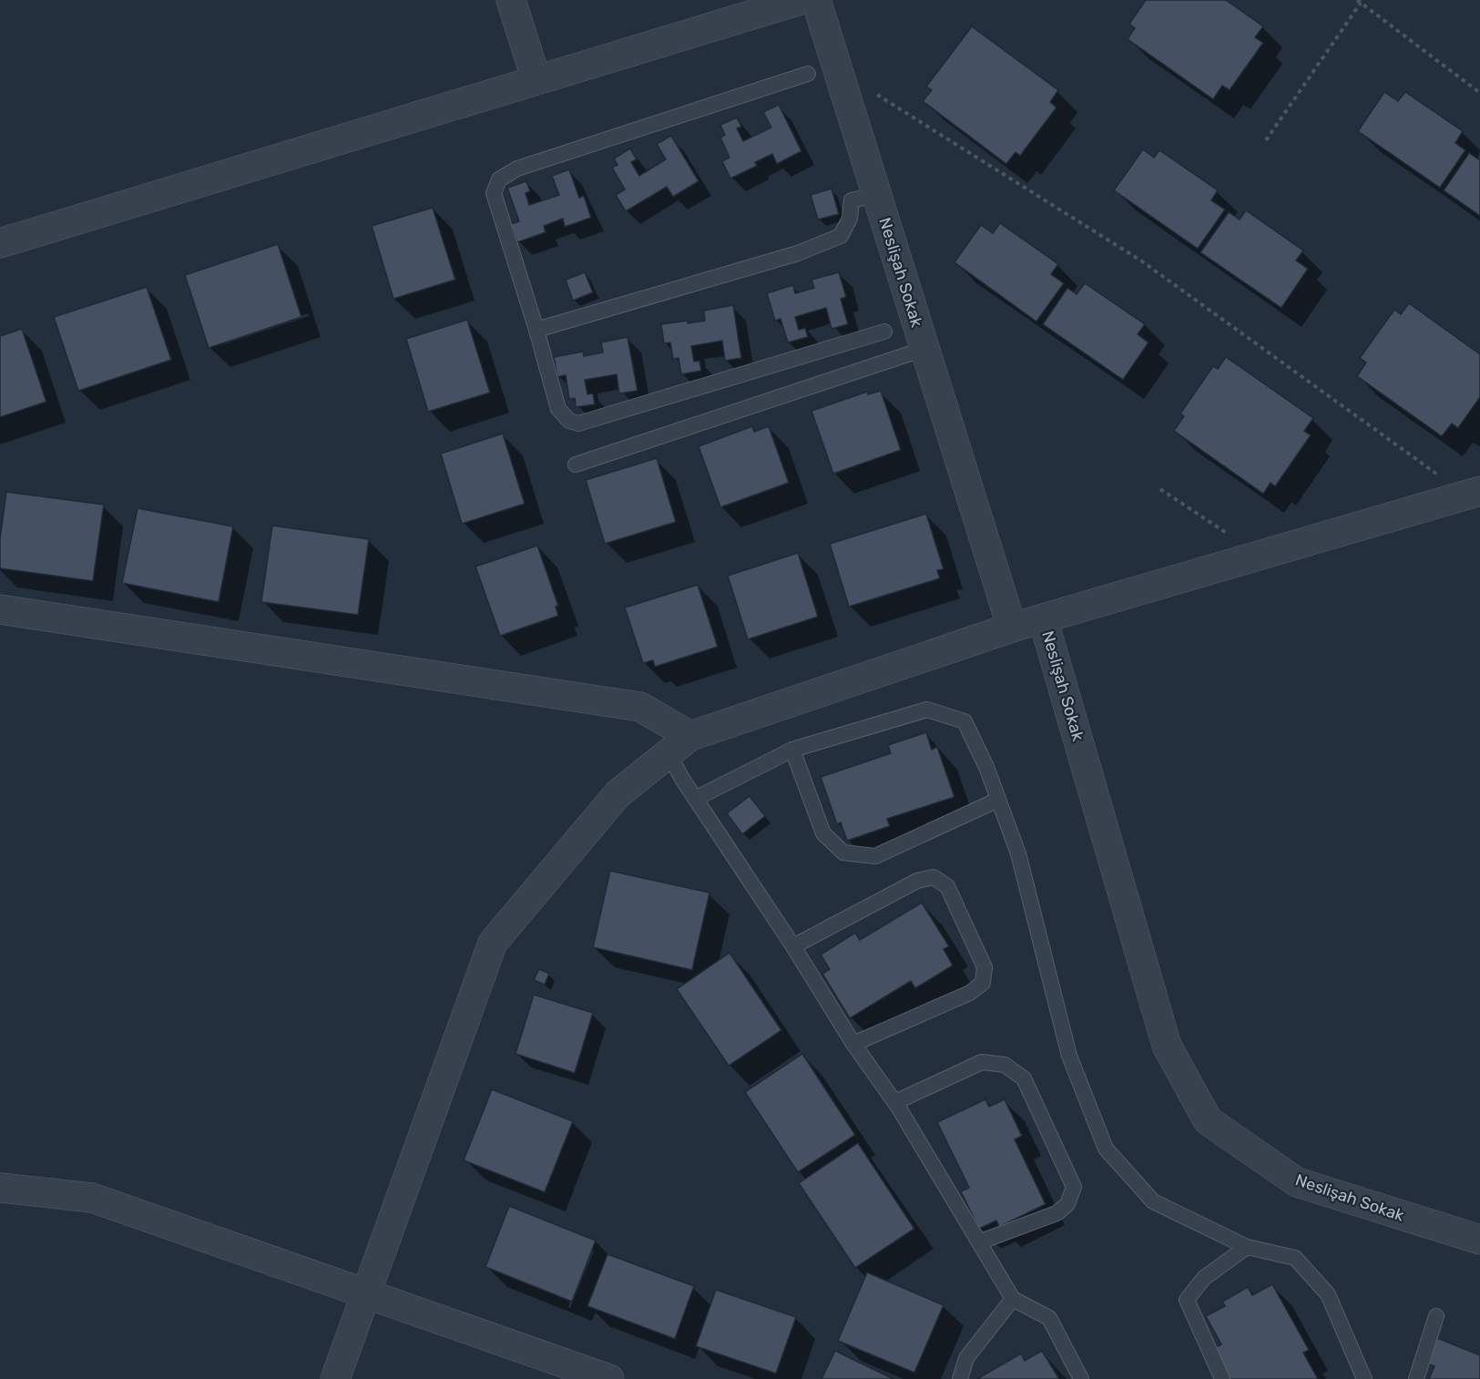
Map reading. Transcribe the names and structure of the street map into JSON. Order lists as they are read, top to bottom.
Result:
{
  "streets": {
    "street": ["Neslişah Sokak"]
  }
}
